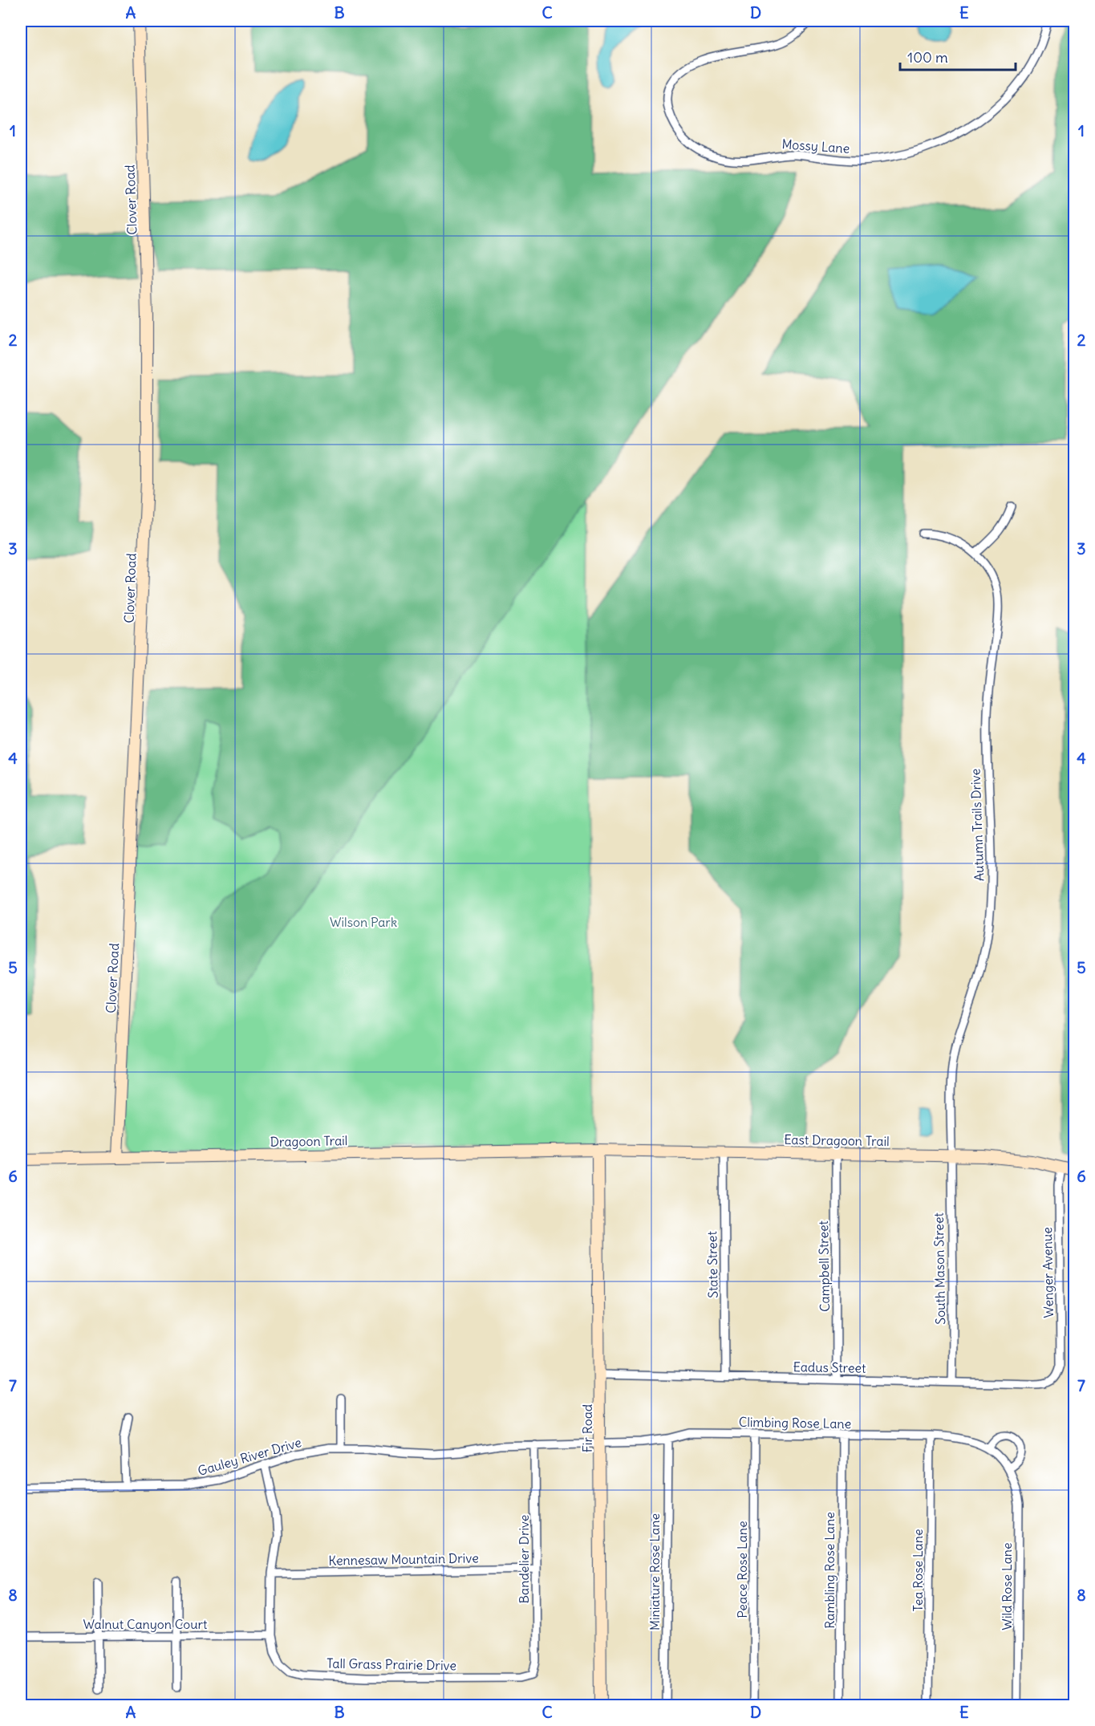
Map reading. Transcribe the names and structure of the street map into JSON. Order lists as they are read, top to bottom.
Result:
{
  "streets": {
    "street": [
      "Mossy Lane",
      "Clover Road",
      "Autumn Trails Drive",
      "East Dragoon Trail",
      "Dragoon Trail",
      "State Street",
      "Campbell Street",
      "South Mason Street",
      "Wenger Avenue",
      "Eadus Street",
      "Climbing Rose Lane",
      "Fir Road",
      "Gauley River Drive",
      "Kennesaw Mountain Drive",
      "Bandelier Drive",
      "Peace Rose Lane",
      "Rambling Rose Lane",
      "Tea Rose Lane",
      "Miniature Rose Lane",
      "Wild Rose Lane",
      "Walnut Canyon Court",
      "Tall Grass Prairie Drive"
    ]
  },
  "crossings": [
    ["Clover Road", "Dragoon Trail"],
    ["Autumn Trails Drive", "East Dragoon Trail"],
    ["Autumn Trails Drive", "South Mason Street"],
    ["East Dragoon Trail", "Dragoon Trail"],
    ["East Dragoon Trail", "State Street"],
    ["East Dragoon Trail", "Campbell Street"],
    ["East Dragoon Trail", "South Mason Street"],
    ["East Dragoon Trail", "Wenger Avenue"],
    ["East Dragoon Trail", "Fir Road"],
    ["Dragoon Trail", "Fir Road"],
    ["State Street", "Eadus Street"],
    ["Campbell Street", "Eadus Street"],
    ["South Mason Street", "Eadus Street"],
    ["Wenger Avenue", "Eadus Street"],
    ["Eadus Street", "Fir Road"],
    ["Climbing Rose Lane", "Fir Road"],
    ["Climbing Rose Lane", "Gauley River Drive"],
    ["Climbing Rose Lane", "Peace Rose Lane"],
    ["Climbing Rose Lane", "Rambling Rose Lane"],
    ["Climbing Rose Lane", "Tea Rose Lane"],
    ["Climbing Rose Lane", "Miniature Rose Lane"],
    ["Climbing Rose Lane", "Wild Rose Lane"],
    ["Fir Road", "Gauley River Drive"],
    ["Gauley River Drive", "Bandelier Drive"],
    ["Gauley River Drive", "Tall Grass Prairie Drive"],
    ["Kennesaw Mountain Drive", "Bandelier Drive"],
    ["Kennesaw Mountain Drive", "Tall Grass Prairie Drive"],
    ["Bandelier Drive", "Tall Grass Prairie Drive"],
    ["Walnut Canyon Court", "Tall Grass Prairie Drive"]
  ],
  "parks": ["Wilson Park"],
  "scale_bar": "100 m",
  "grid": {
    "columns": [
      "A",
      "B",
      "C",
      "D",
      "E"
    ],
    "rows": [
      "1",
      "2",
      "3",
      "4",
      "5",
      "6",
      "7",
      "8"
    ]
  }
}
